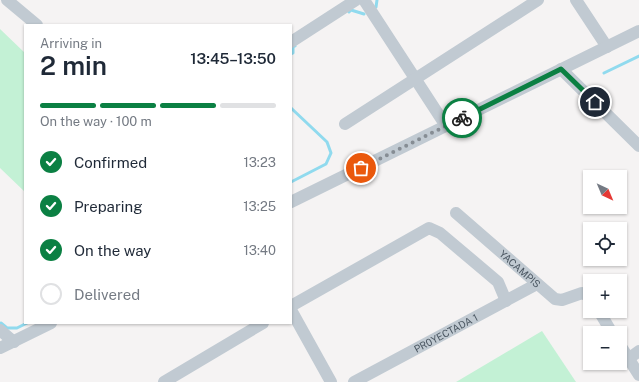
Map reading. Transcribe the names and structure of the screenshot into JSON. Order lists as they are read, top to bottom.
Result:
{
  "streets": {
    "street": ["YACAMPIS", "PR0YECTADA 1"]
  },
  "crossings": [
    ["YACAMPIS", "PR0YECTADA 1"]
  ],
  "north": "bottom right",
  "page": {
    "heading": ["2 min", "Arriving in", "13:45–13:50"],
    "bar": "On the way · 100 m",
    "list": [
      ["Confirmed", "13:23"],
      ["Preparing", "13:25"],
      ["On the way", "13:40"],
      "Delivered"
    ],
    "map_buttons": ["+", "−"]
  }
}
